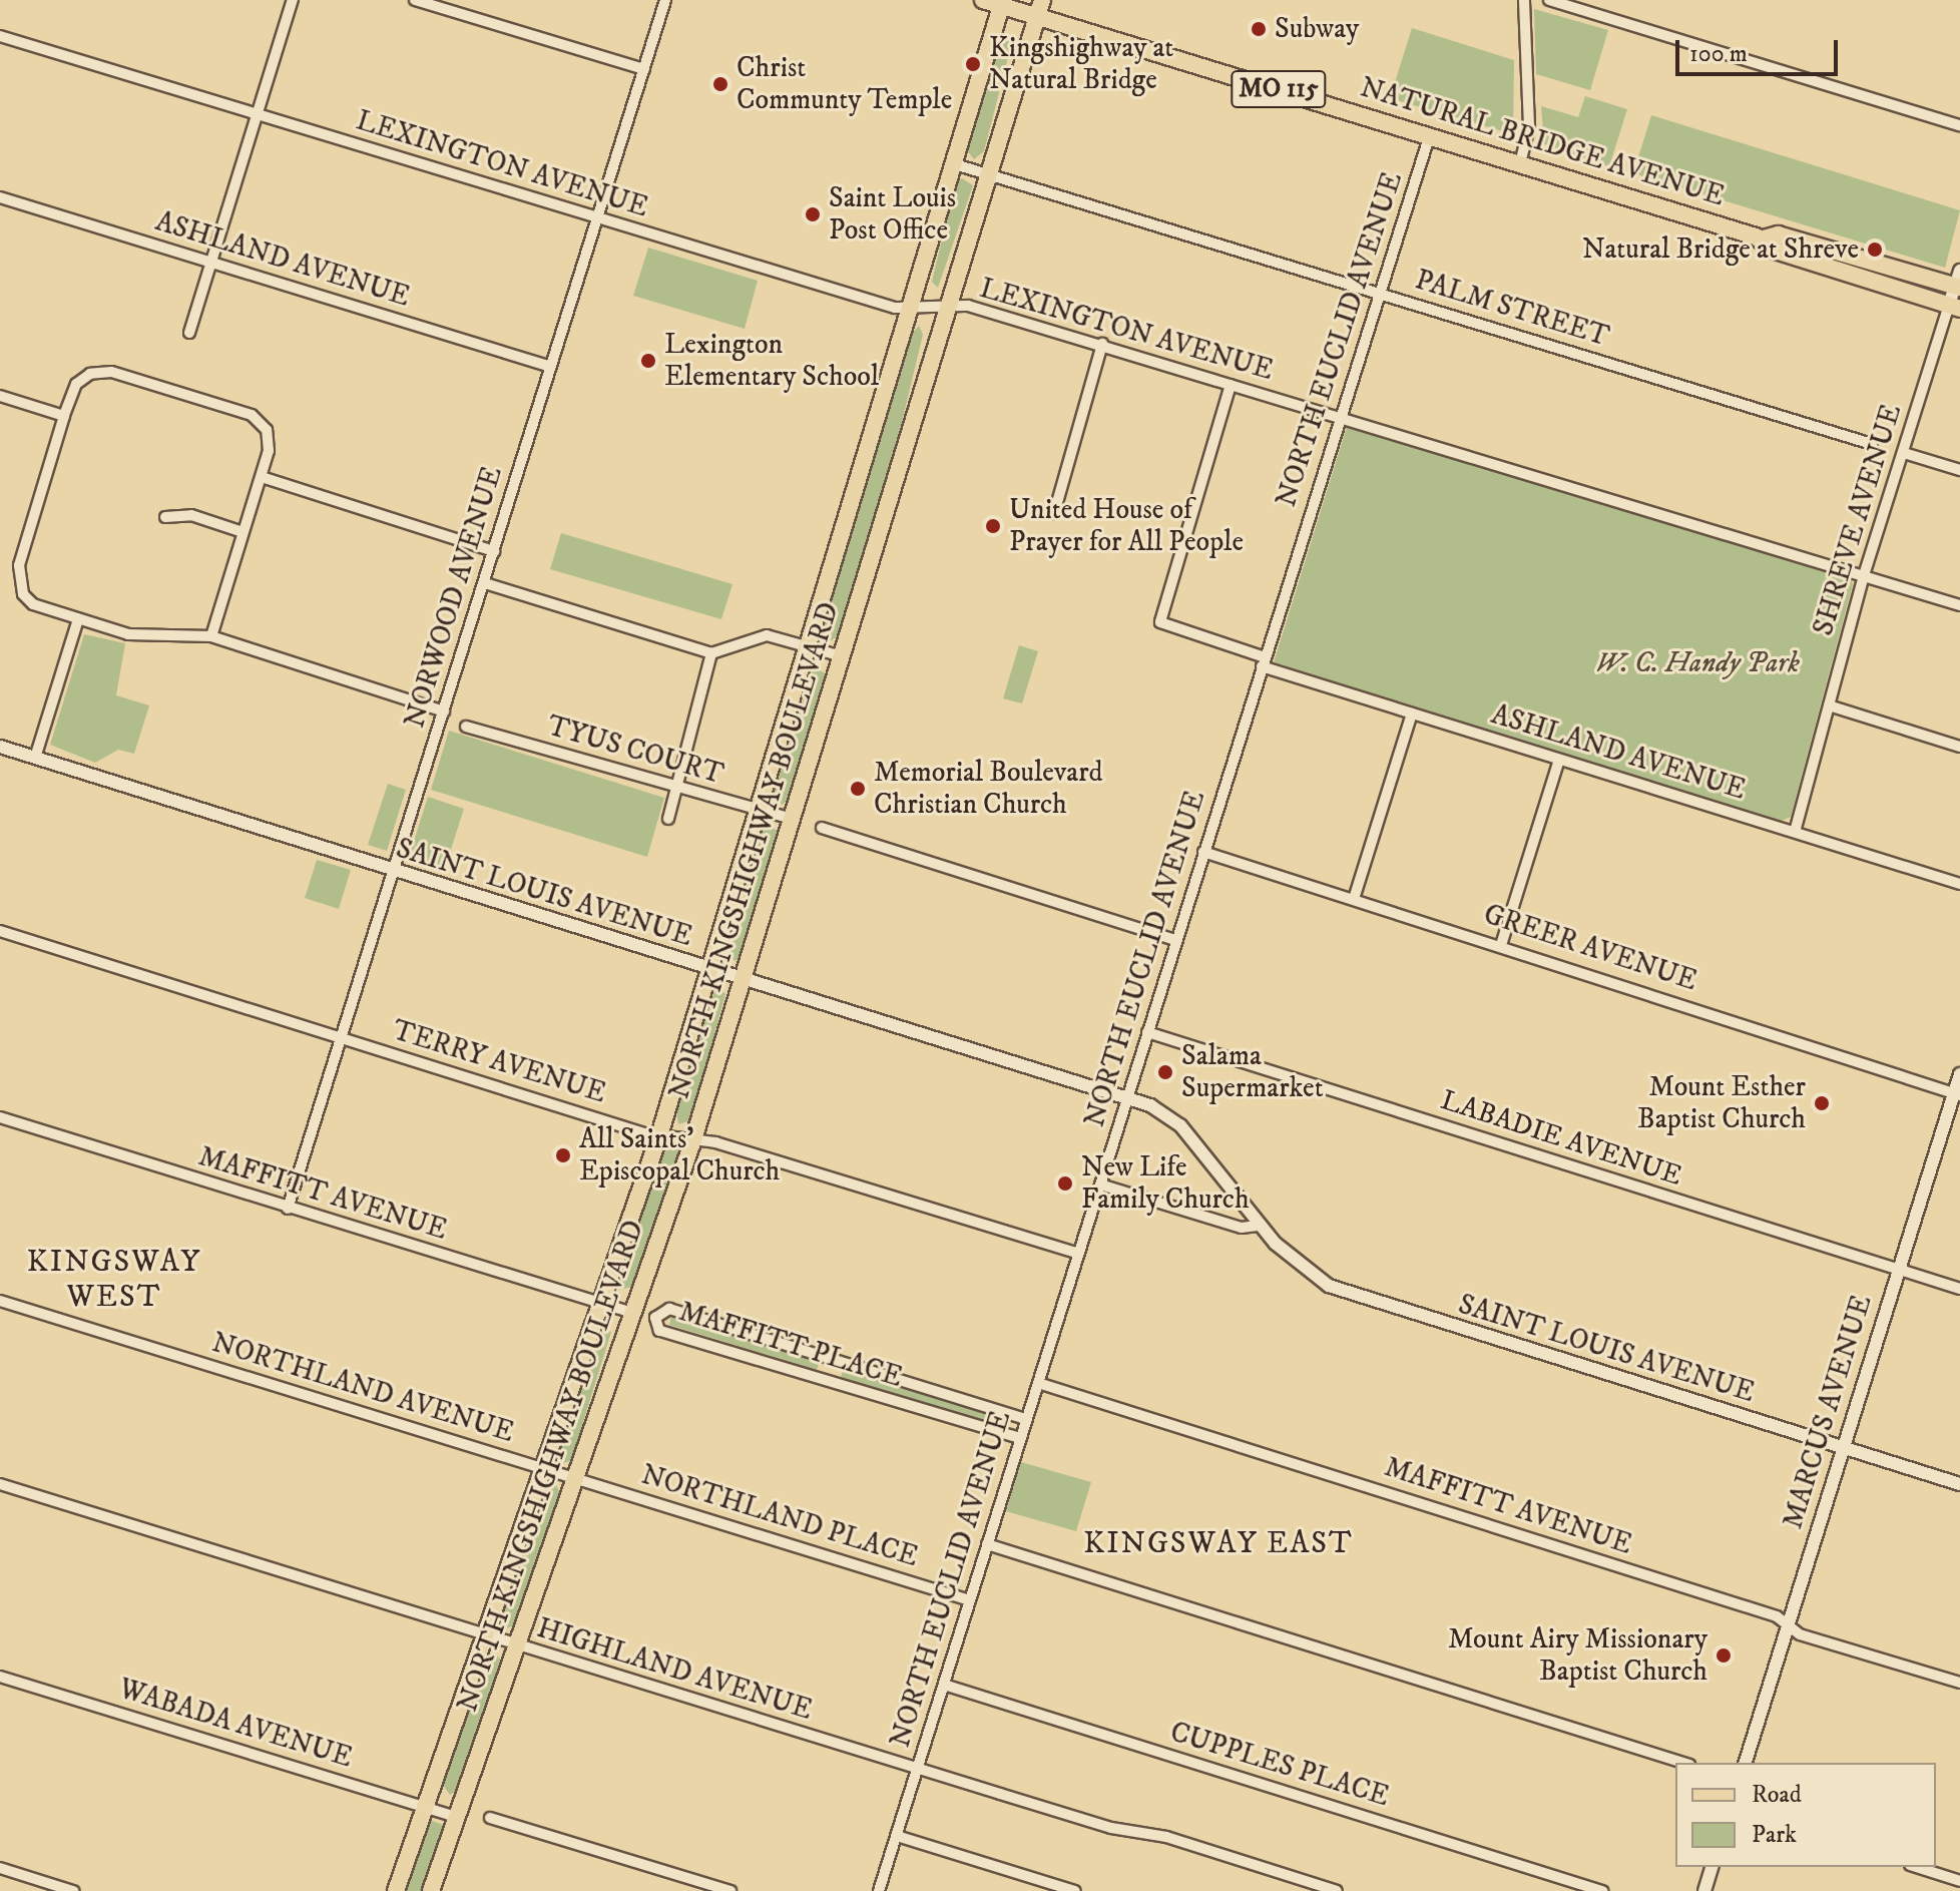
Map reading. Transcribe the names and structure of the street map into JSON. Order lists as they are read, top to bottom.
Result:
{
  "streets": {
    "main road": ["MO 115", "NATURAL BRIDGE AVENUE", "NORTH KINGSHIGHWAY BOULEVARD"],
    "street": [
      "LEXINGTON AVENUE",
      "ASHLAND AVENUE",
      "PALM STREET",
      "NORTH EUCLID AVENUE",
      "SHREVE AVENUE",
      "NORWOOD AVENUE",
      "TYUS COURT",
      "SAINT LOUIS AVENUE",
      "GREER AVENUE",
      "TERRY AVENUE",
      "LABADIE AVENUE",
      "MAFFITT AVENUE",
      "MAFFITT PLACE",
      "NORTHLAND AVENUE",
      "MARCUS AVENUE",
      "NORTHLAND PLACE",
      "HIGHLAND AVENUE",
      "WABADA AVENUE",
      "CUPPLES PLACE"
    ]
  },
  "crossings": [
    ["NATURAL BRIDGE AVENUE", "NORTH EUCLID AVENUE"],
    ["NATURAL BRIDGE AVENUE", "SHREVE AVENUE"],
    ["NATURAL BRIDGE AVENUE", "NORTH KINGSHIGHWAY BOULEVARD"],
    ["LEXINGTON AVENUE", "ASHLAND AVENUE"],
    ["LEXINGTON AVENUE", "NORTH EUCLID AVENUE"],
    ["LEXINGTON AVENUE", "SHREVE AVENUE"],
    ["LEXINGTON AVENUE", "NORWOOD AVENUE"],
    ["LEXINGTON AVENUE", "NORTH KINGSHIGHWAY BOULEVARD"],
    ["ASHLAND AVENUE", "NORTH EUCLID AVENUE"],
    ["ASHLAND AVENUE", "SHREVE AVENUE"],
    ["ASHLAND AVENUE", "NORWOOD AVENUE"],
    ["PALM STREET", "NORTH EUCLID AVENUE"],
    ["PALM STREET", "NORTH KINGSHIGHWAY BOULEVARD"],
    ["NORTH EUCLID AVENUE", "SAINT LOUIS AVENUE"],
    ["NORTH EUCLID AVENUE", "GREER AVENUE"],
    ["NORTH EUCLID AVENUE", "TERRY AVENUE"],
    ["NORTH EUCLID AVENUE", "LABADIE AVENUE"],
    ["NORTH EUCLID AVENUE", "MAFFITT AVENUE"],
    ["NORTH EUCLID AVENUE", "MAFFITT PLACE"],
    ["NORTH EUCLID AVENUE", "NORTHLAND PLACE"],
    ["NORTH EUCLID AVENUE", "HIGHLAND AVENUE"],
    ["NORTH EUCLID AVENUE", "CUPPLES PLACE"],
    ["NORWOOD AVENUE", "SAINT LOUIS AVENUE"],
    ["NORWOOD AVENUE", "TERRY AVENUE"],
    ["NORWOOD AVENUE", "MAFFITT AVENUE"],
    ["TYUS COURT", "NORTH KINGSHIGHWAY BOULEVARD"],
    ["NORTH KINGSHIGHWAY BOULEVARD", "SAINT LOUIS AVENUE"],
    ["NORTH KINGSHIGHWAY BOULEVARD", "TERRY AVENUE"],
    ["NORTH KINGSHIGHWAY BOULEVARD", "MAFFITT AVENUE"],
    ["NORTH KINGSHIGHWAY BOULEVARD", "NORTHLAND AVENUE"],
    ["NORTH KINGSHIGHWAY BOULEVARD", "NORTHLAND PLACE"],
    ["NORTH KINGSHIGHWAY BOULEVARD", "HIGHLAND AVENUE"],
    ["NORTH KINGSHIGHWAY BOULEVARD", "WABADA AVENUE"],
    ["SAINT LOUIS AVENUE", "MARCUS AVENUE"],
    ["GREER AVENUE", "MARCUS AVENUE"],
    ["LABADIE AVENUE", "MARCUS AVENUE"],
    ["MAFFITT AVENUE", "MARCUS AVENUE"],
    ["NORTHLAND AVENUE", "NORTHLAND PLACE"]
  ],
  "districts": ["KINGSWAY WEST", "KINGSWAY EAST"],
  "parks": ["W. C. Handy Park"],
  "places": [
    "Subway",
    "Kingshighway at Natural Bridge",
    "Christ Communty Temple",
    "Saint Louis Post Office",
    "Natural Bridge at Shreve",
    "Lexington Elementary School",
    "United House of Prayer for All People",
    "Memorial Boulevard Christian Church",
    "Salama Supermarket",
    "Mount Esther Baptist Church",
    "All Saints' Episcopal Church",
    "New Life Family Church",
    "Mount Airy Missionary Baptist Church"
  ],
  "legend": ["Road", "Park"],
  "scale_bar": "100 m"
}
